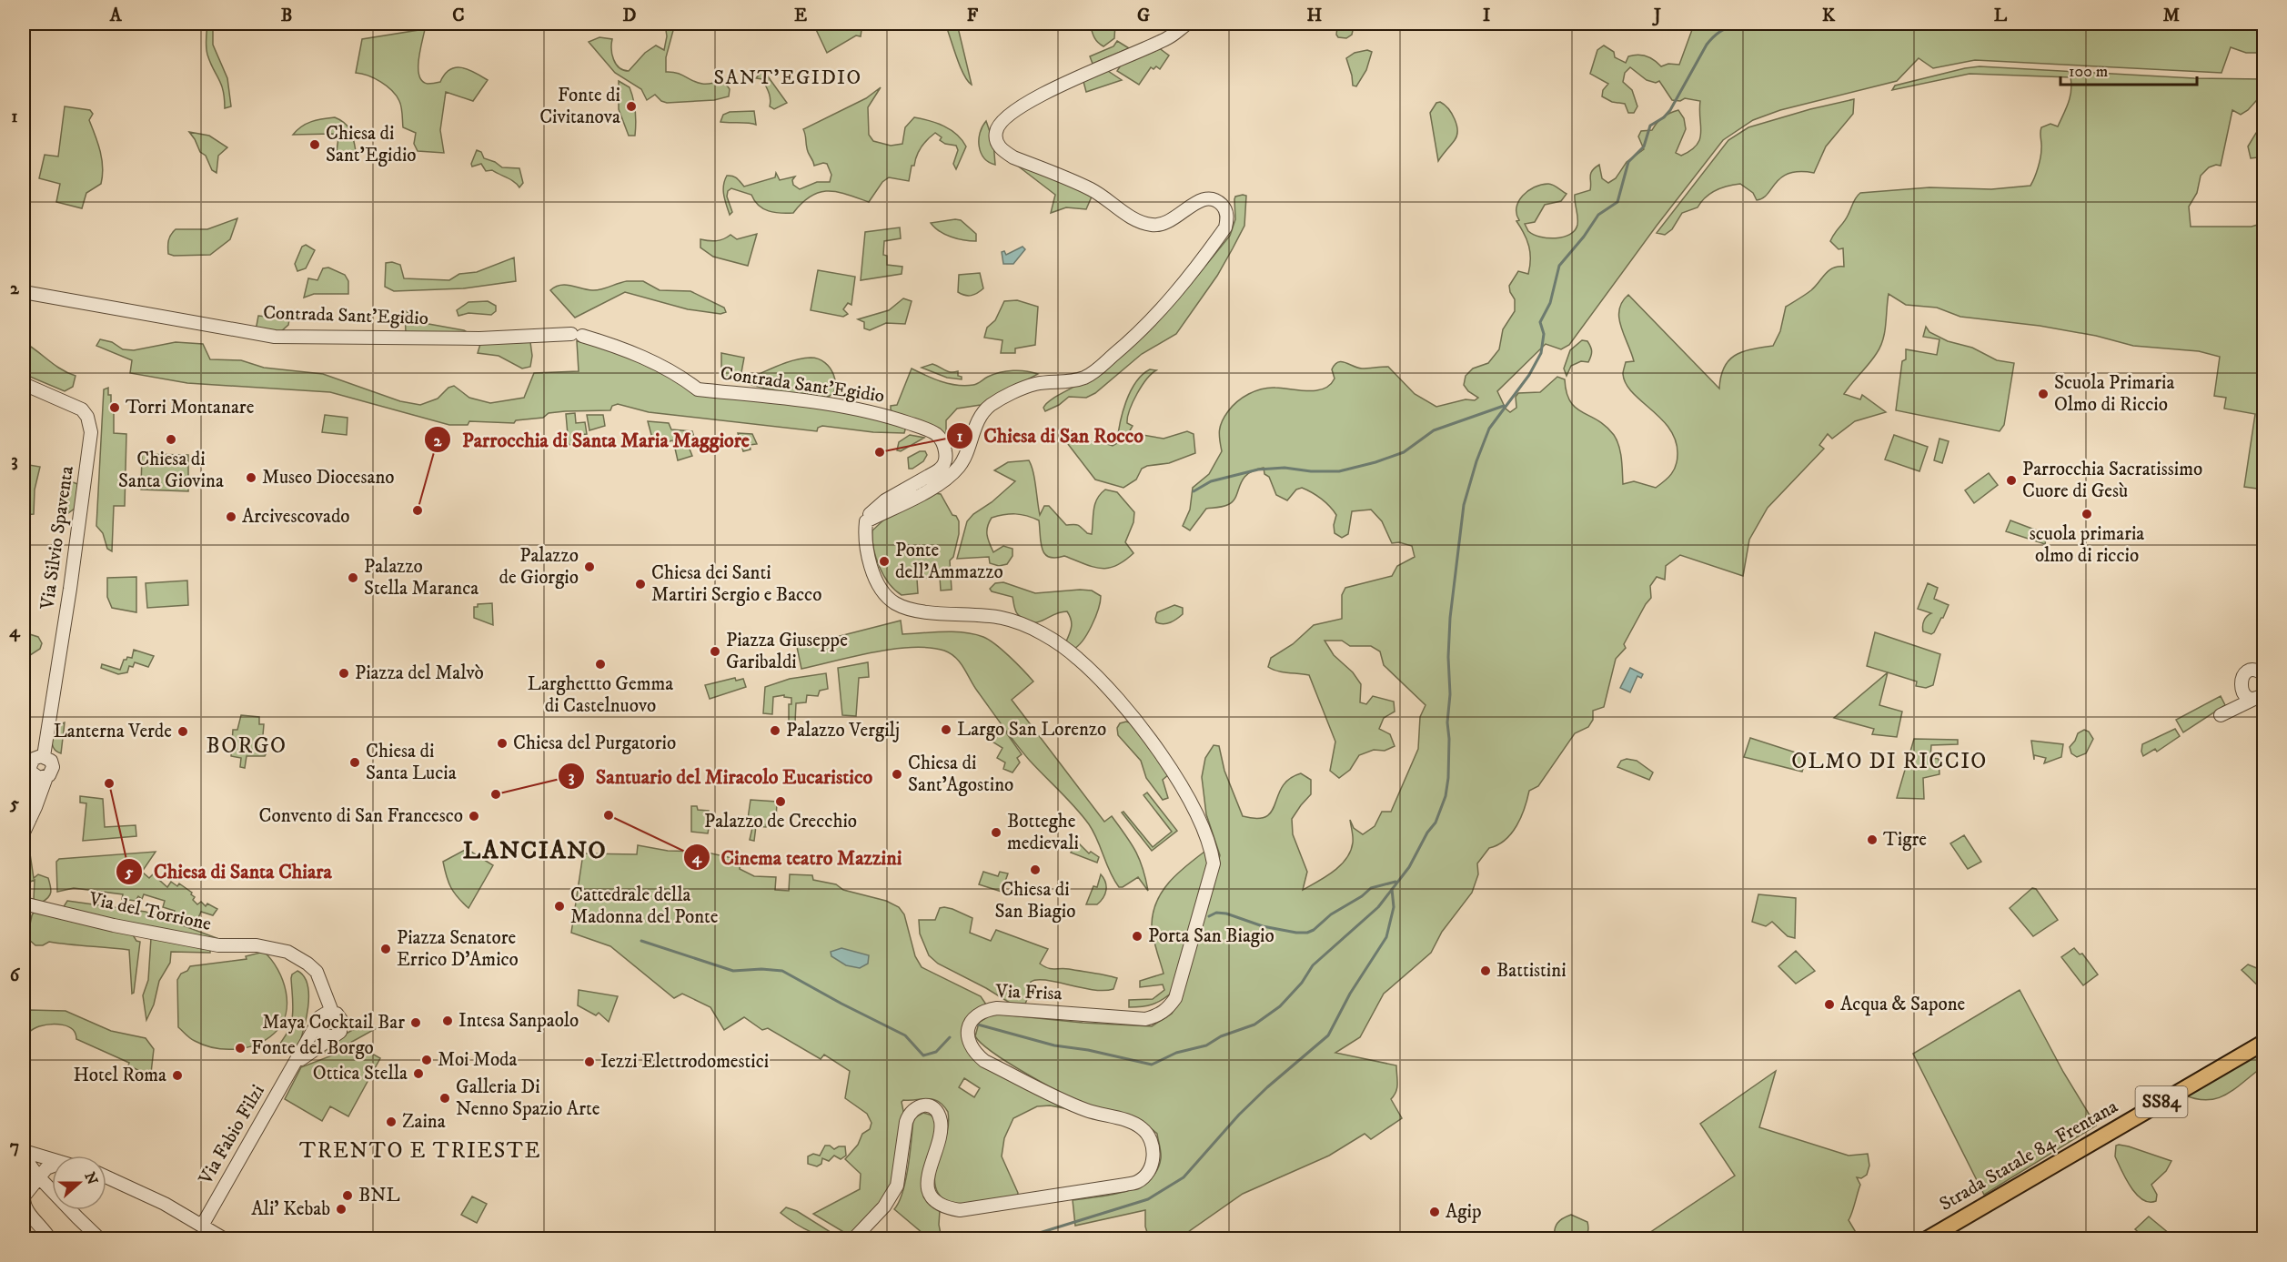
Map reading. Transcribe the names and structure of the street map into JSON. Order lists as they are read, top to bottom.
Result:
{
  "streets": {
    "main road": ["SS84", "Strada Statale 84 Frentana"],
    "street": [
      "Contrada Sant'Egidio",
      "Via Silvio Spaventa",
      "Via del Torrione",
      "Via Frisa",
      "Via Fabio Filzi"
    ]
  },
  "districts": [
    "SANT'EGIDIO",
    "BORGO",
    "OLMO DI RICCIO",
    "LANCIANO",
    "TRENTO E TRIESTE"
  ],
  "places": [
    "Fonte di Civitanova",
    "Chiesa di Sant'Egidio",
    "Scuola Primaria Olmo di Riccio",
    "Torri Montanare",
    "Chiesa di Santa Giovina",
    "Chiesa di San Rocco",
    "Museo Diocesano",
    "Parrocchia Sacratissimo Cuore di Gesù",
    "Parrocchia di Santa Maria Maggiore",
    "scuola primaria olmo di riccio",
    "Arcivescovado",
    "Ponte dell'Ammazzo",
    "Palazzo de Giorgio",
    "Palazzo Stella Maranca",
    "Chiesa dei Santi Martiri Sergio e Bacco",
    "Piazza Giuseppe Garibaldi",
    "Larghettto Gemma di Castelnuovo",
    "Piazza del Malvò",
    "Largo San Lorenzo",
    "Palazzo Vergilj",
    "Lanterna Verde",
    "Chiesa del Purgatorio",
    "Chiesa di Santa Lucia",
    "Chiesa di Sant'Agostino",
    "Chiesa di Santa Chiara",
    "Santuario del Miracolo Eucaristico",
    "Palazzo de Crecchio",
    "Cinema teatro Mazzini",
    "Convento di San Francesco",
    "Botteghe medievali",
    "Tigre",
    "Chiesa di San Biagio",
    "Cattedrale della Madonna del Ponte",
    "Porta San Biagio",
    "Piazza Senatore Errico D'Amico",
    "Battistini",
    "Acqua & Sapone",
    "Intesa Sanpaolo",
    "Maya Cocktail Bar",
    "Fonte del Borgo",
    "Moi Moda",
    "Iezzi Elettrodomestici",
    "Ottica Stella",
    "Hotel Roma",
    "Galleria Di Nenno Spazio Arte",
    "Zaina",
    "BNL",
    "Ali’ Kebab",
    "Agip"
  ],
  "scale_bar": "100 m",
  "north": "right",
  "grid": {
    "columns": [
      "A",
      "B",
      "C",
      "D",
      "E",
      "F",
      "G",
      "H",
      "I",
      "J",
      "K",
      "L",
      "M"
    ],
    "rows": [
      "1",
      "2",
      "3",
      "4",
      "5",
      "6",
      "7"
    ]
  }
}
